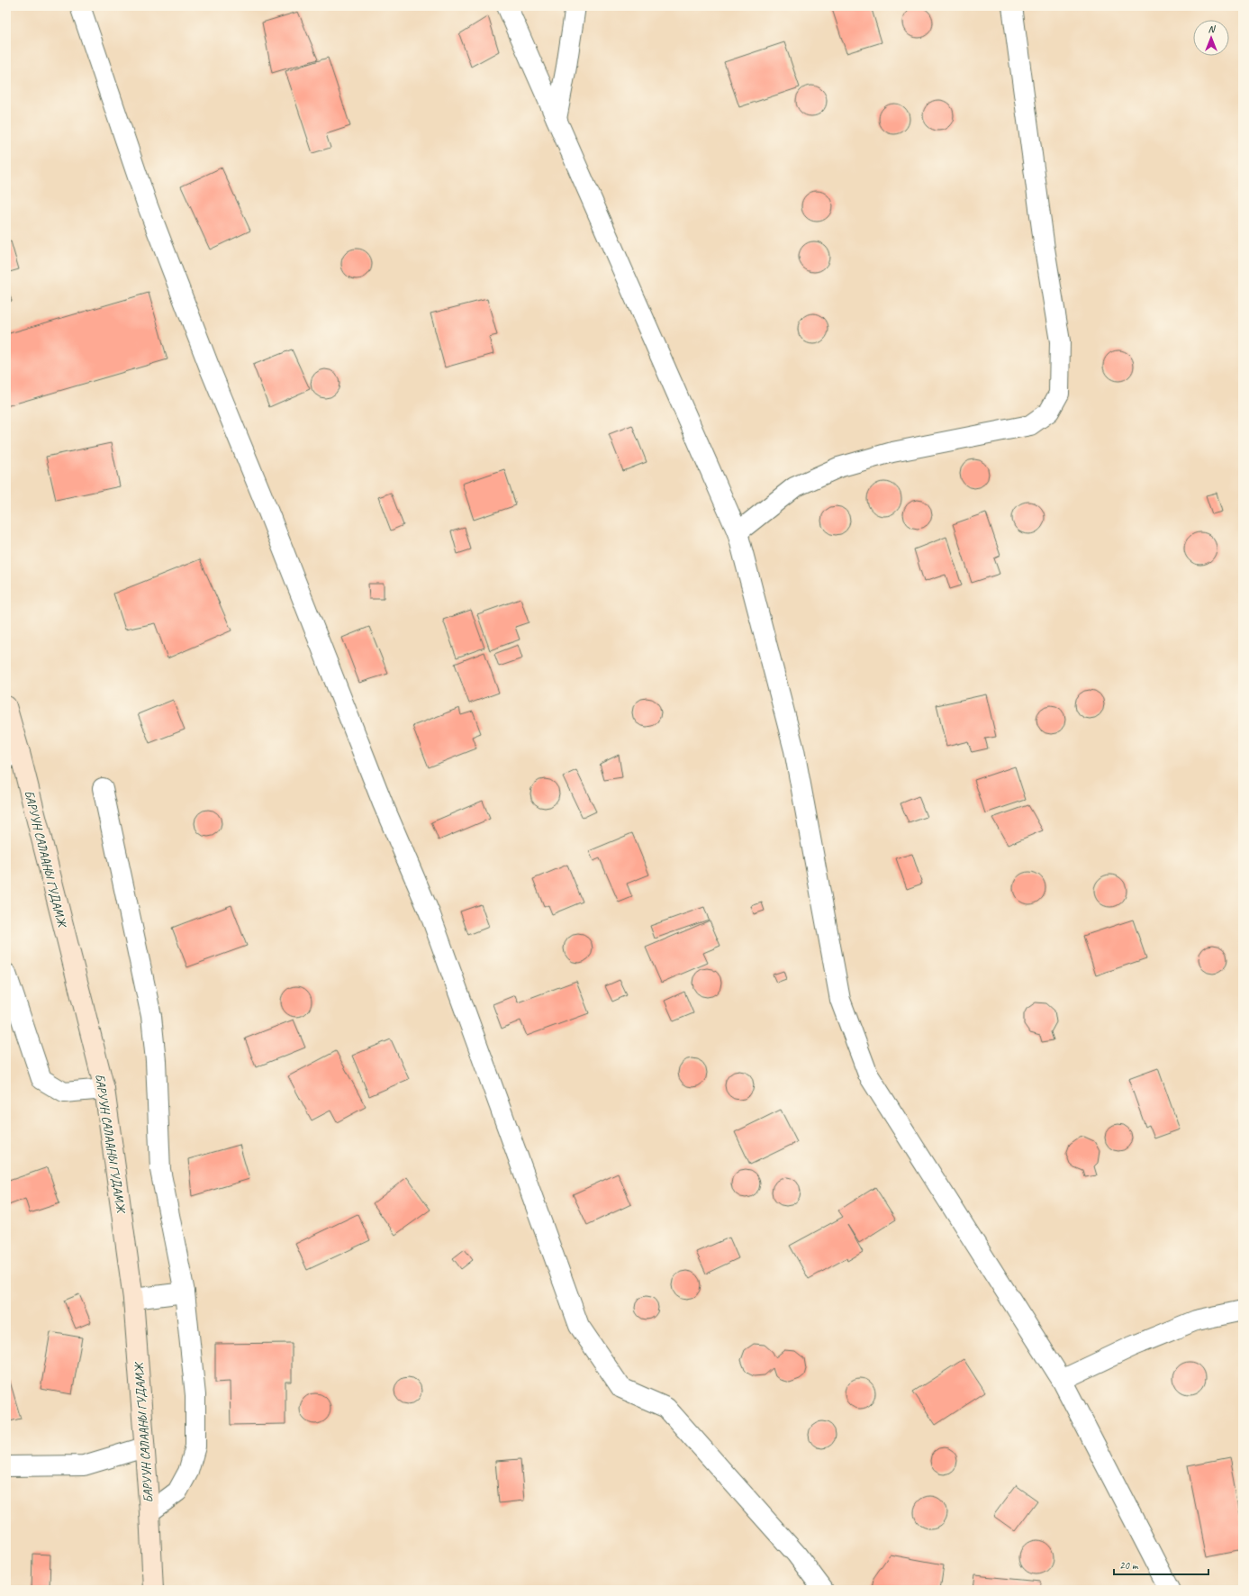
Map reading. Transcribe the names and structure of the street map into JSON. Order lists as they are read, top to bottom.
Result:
{
  "streets": {
    "main road": ["БАРУУН САЛААНЫ ГУДАМЖ"]
  },
  "scale_bar": "20 m",
  "north": "top"
}
